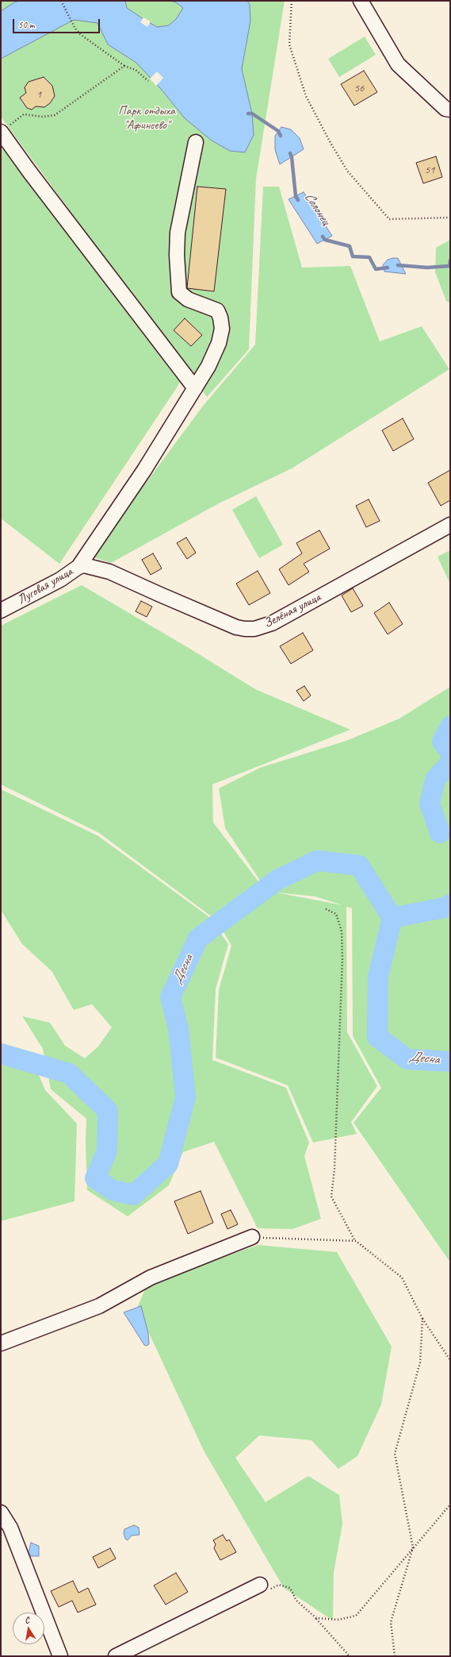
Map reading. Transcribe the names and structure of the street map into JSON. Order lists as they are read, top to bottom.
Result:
{
  "streets": {
    "street": ["Луговая улица", "Зелёная улица"]
  },
  "crossings": [
    ["Луговая улица", "Зелёная улица"]
  ],
  "water": ["Солонец", "Десна"],
  "parks": ["Парк отдыха \"Афинеево\""],
  "house_numbers": ["56", "1", "51"],
  "scale_bar": "50 m",
  "north": "top"
}
